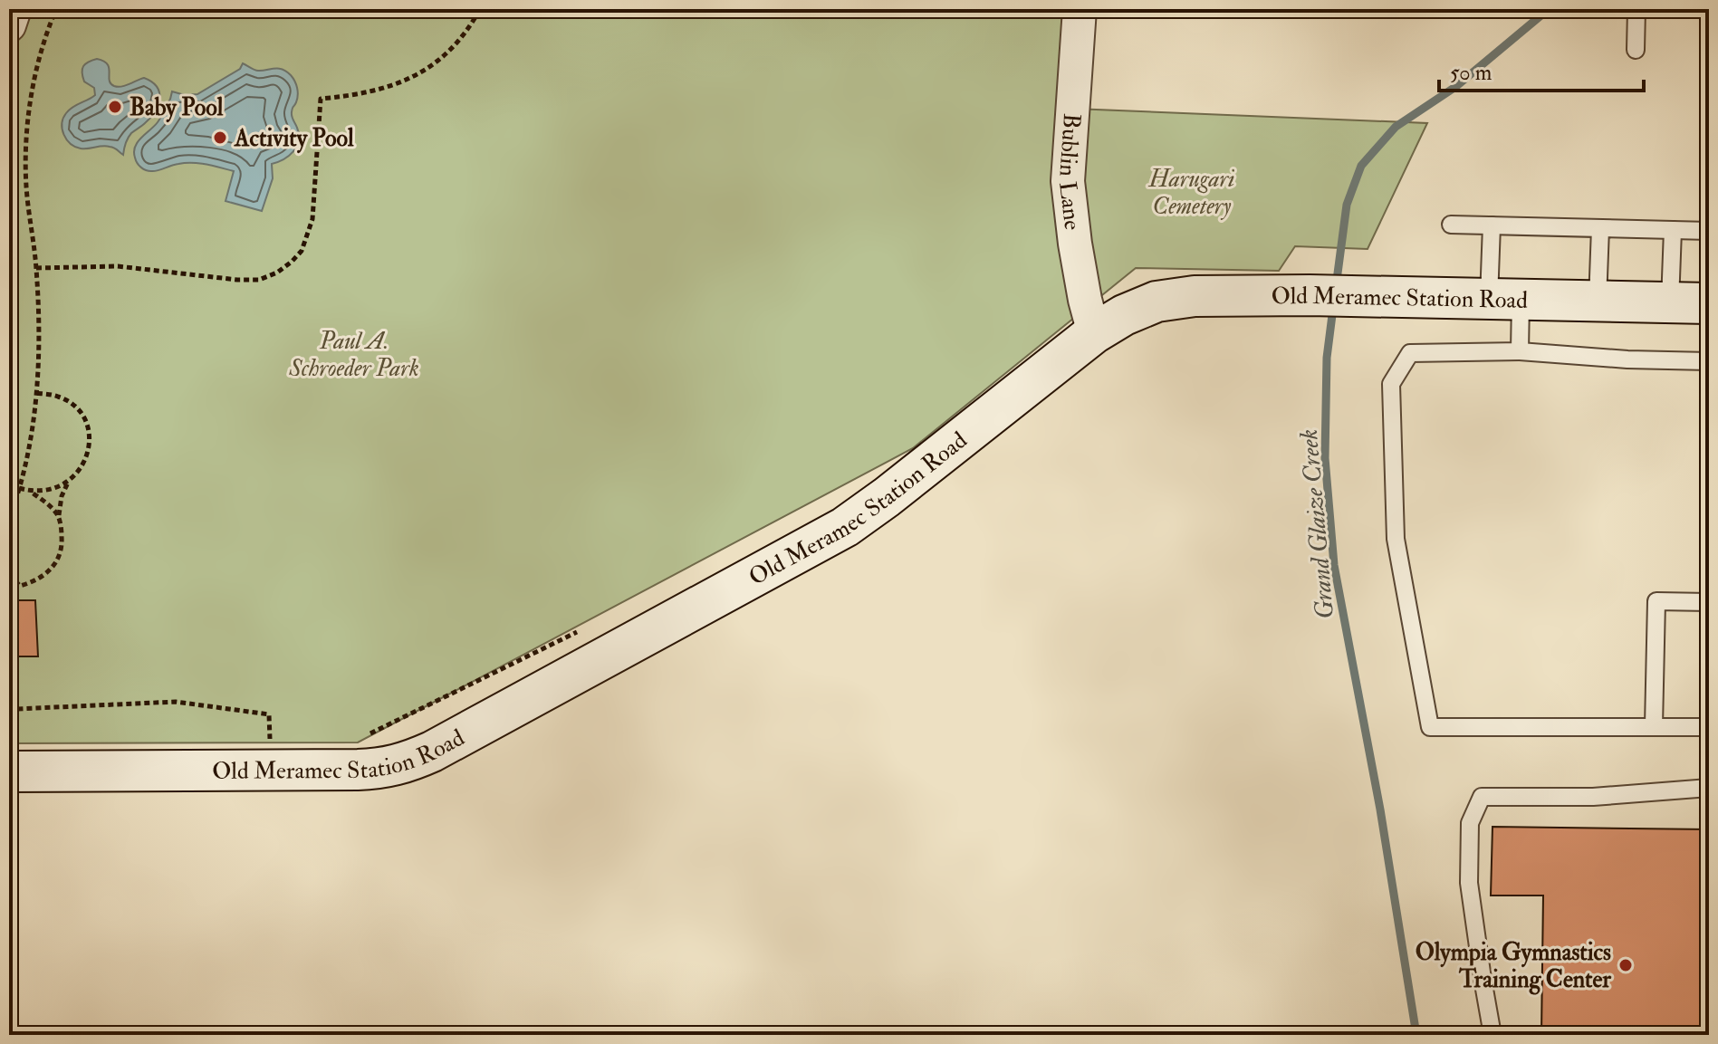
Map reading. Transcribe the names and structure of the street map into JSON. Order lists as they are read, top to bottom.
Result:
{
  "streets": {
    "street": ["Bublin Lane", "Old Meramec Station Road"]
  },
  "crossings": [
    ["Bublin Lane", "Old Meramec Station Road"]
  ],
  "water": ["Grand Glaize Creek"],
  "parks": ["Harugari Cemetery", "Paul A. Schroeder Park"],
  "places": ["Baby Pool", "Activity Pool", "Olympia Gymnastics Training Center"],
  "scale_bar": "50 m"
}
